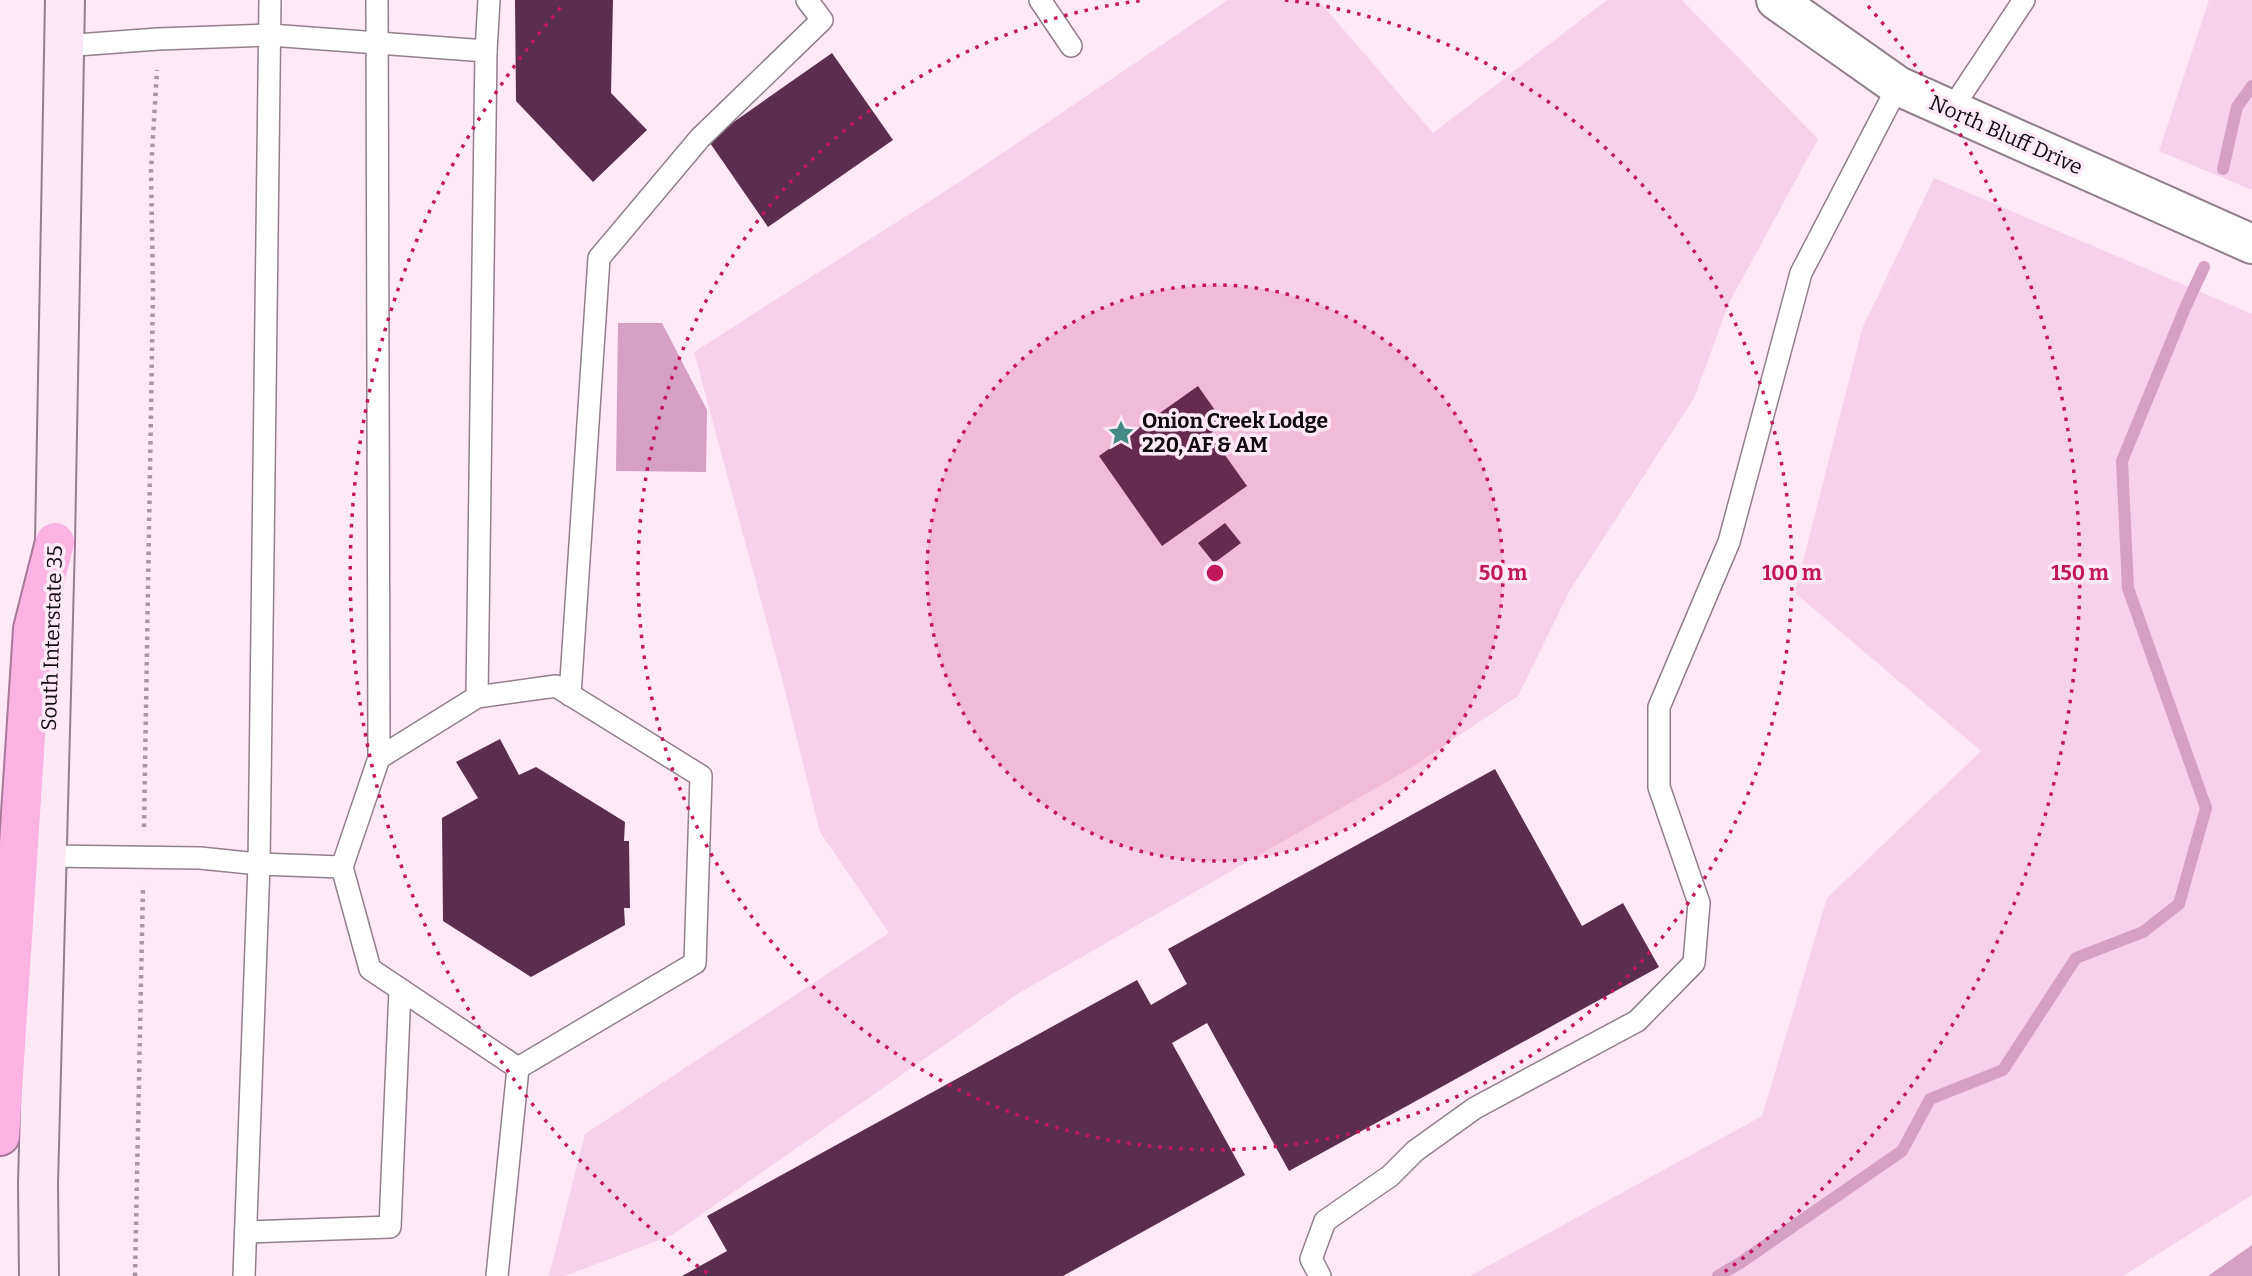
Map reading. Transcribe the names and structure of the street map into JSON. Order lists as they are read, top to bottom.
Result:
{
  "streets": {
    "main road": ["South Interstate 35"],
    "street": ["North Bluff Drive"]
  },
  "places": {
    "place": ["Onion Creek Lodge 220, AF & AM"]
  },
  "rings": ["50 m", "100 m", "150 m"]
}
